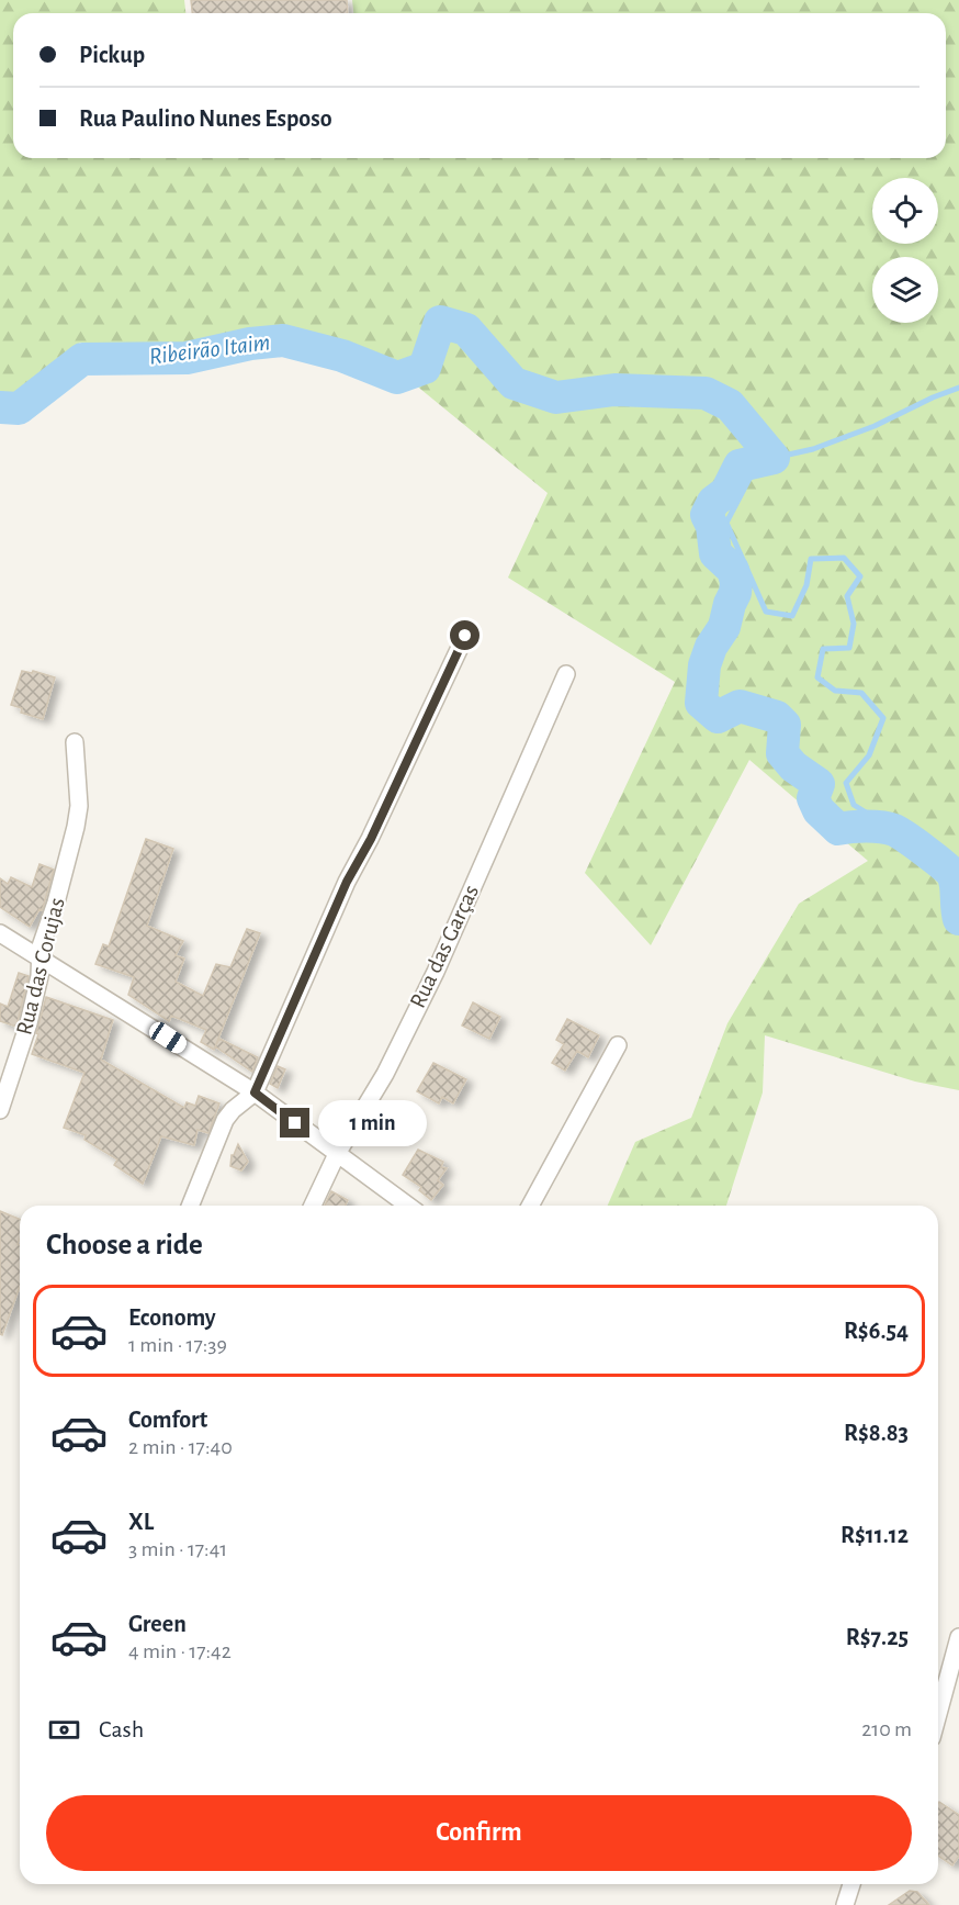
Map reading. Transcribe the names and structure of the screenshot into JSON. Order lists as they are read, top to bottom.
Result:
{
  "streets": {
    "street": ["Rua das Garças", "Rua das Corujas"]
  },
  "water": ["Ribeirão Itaim"],
  "page": {
    "banner": ["Pickup", "Rua Paulino Nunes Esposo"],
    "bubble": "1 min",
    "heading": "Choose a ride",
    "list": [
      {
        "name": "Economy",
        "note": "1 min · 17:39",
        "value": "R$6.54"
      },
      {
        "name": "Comfort",
        "note": "2 min · 17:40",
        "value": "R$8.83"
      },
      {
        "name": "XL",
        "note": "3 min · 17:41",
        "value": "R$11.12"
      },
      {
        "name": "Green",
        "note": "4 min · 17:42",
        "value": "R$7.25"
      }
    ],
    "pay": ["Cash", "210 m"],
    "buttons": "Confirm"
  }
}
